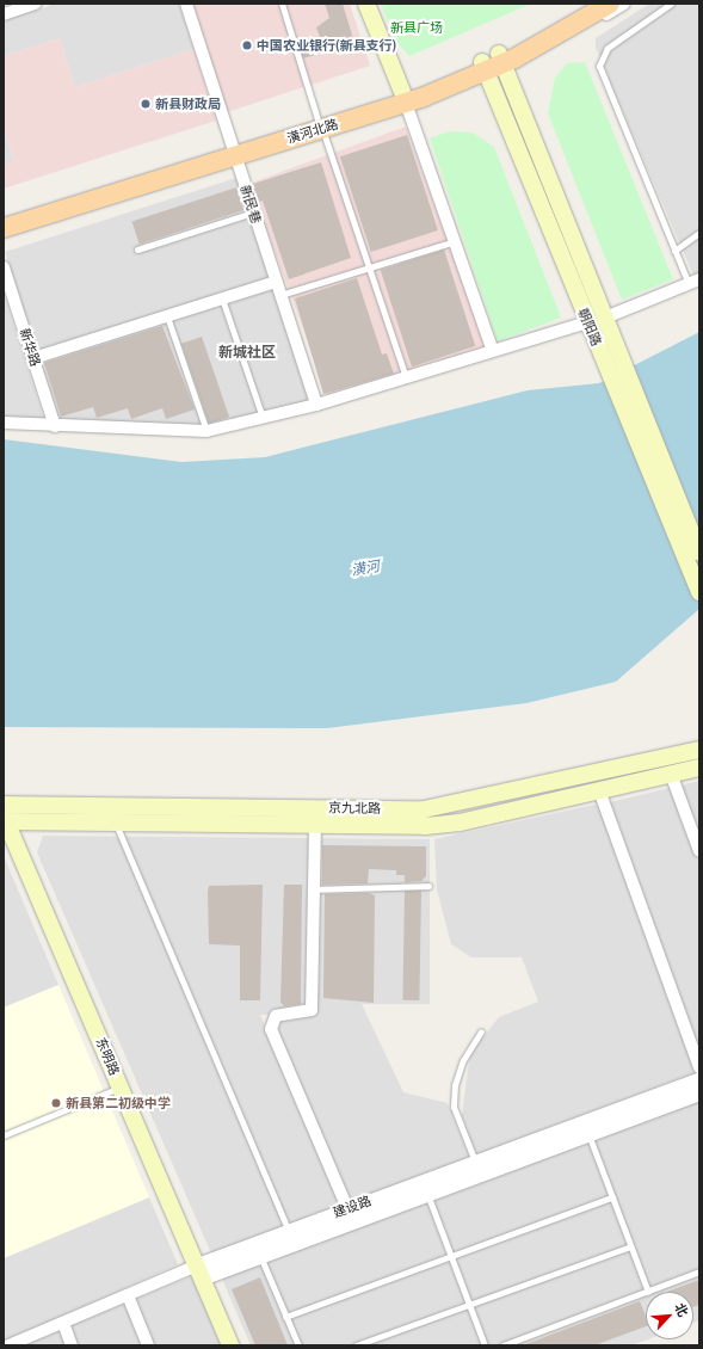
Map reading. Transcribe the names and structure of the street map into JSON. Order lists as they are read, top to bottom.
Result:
{
  "streets": {
    "main road": [
      "潢河北路",
      "朝阳路",
      "京九北路",
      "东明路"
    ],
    "street": ["新民巷", "新华路", "建设路"]
  },
  "crossings": [
    ["潢河北路", "新民巷"],
    ["潢河北路", "朝阳路"],
    ["京九北路", "东明路"],
    ["东明路", "建设路"]
  ],
  "districts": ["新城社区"],
  "water": ["潢河"],
  "parks": ["新县广场"],
  "places": ["中国农业银行(新县支行)", "新县财政局", "新县第二初级中学"],
  "north": "top right"
}
